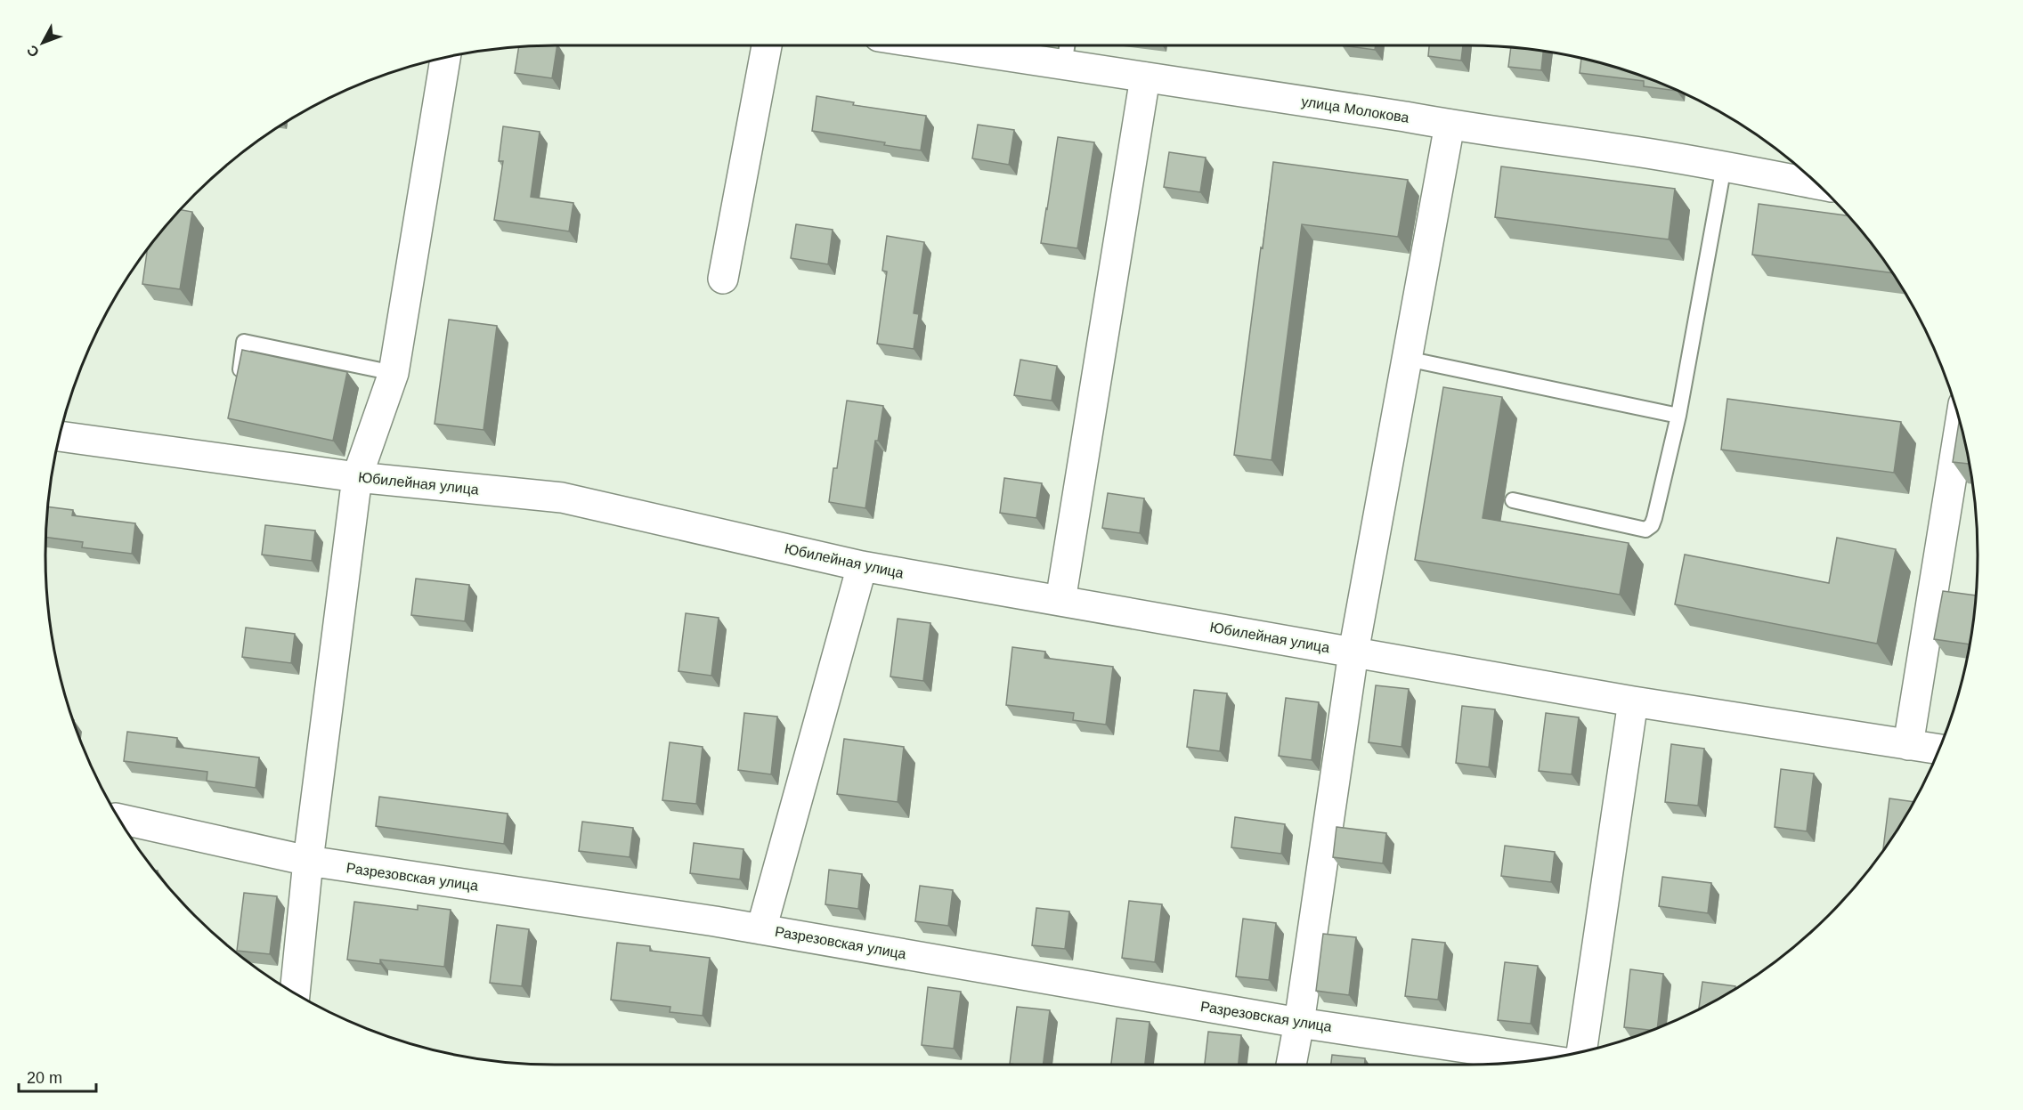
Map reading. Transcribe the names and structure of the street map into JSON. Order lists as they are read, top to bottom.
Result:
{
  "streets": {
    "street": ["улица Молокова", "Юбилейная улица", "Разрезовская улица"]
  },
  "scale_bar": "20 m",
  "north": "bottom left"
}
